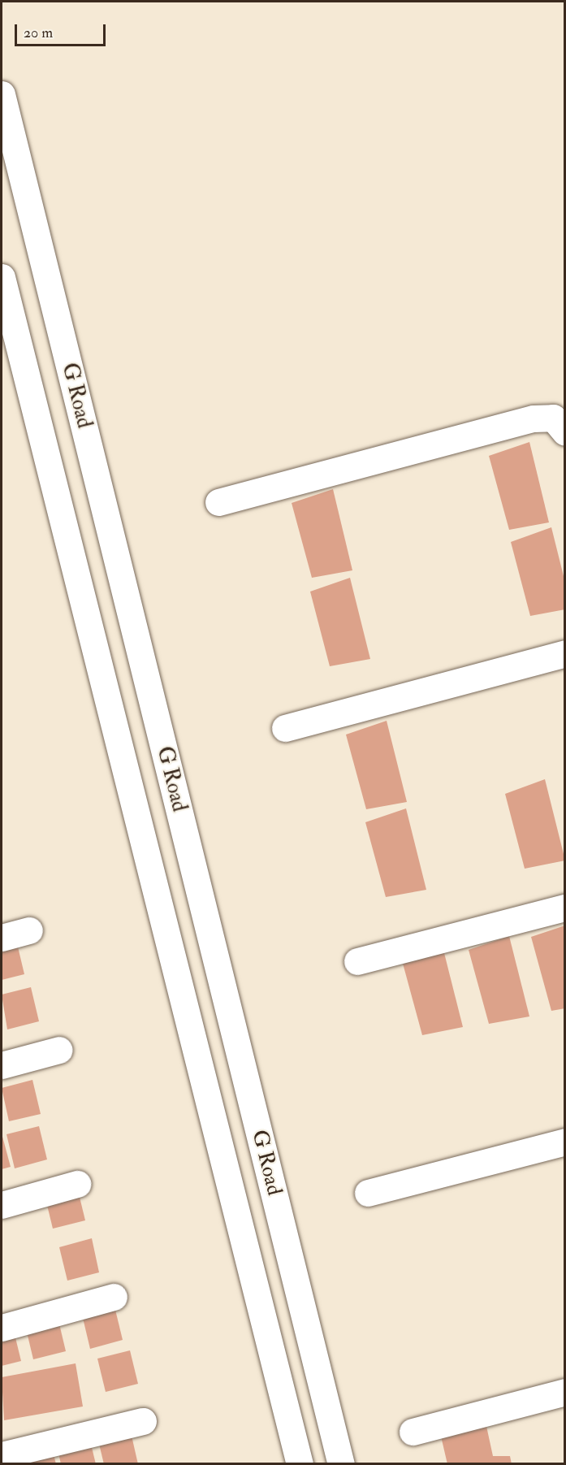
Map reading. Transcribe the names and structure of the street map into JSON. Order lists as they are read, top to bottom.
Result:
{
  "streets": {
    "street": ["G Road"]
  },
  "scale_bar": "20 m"
}
